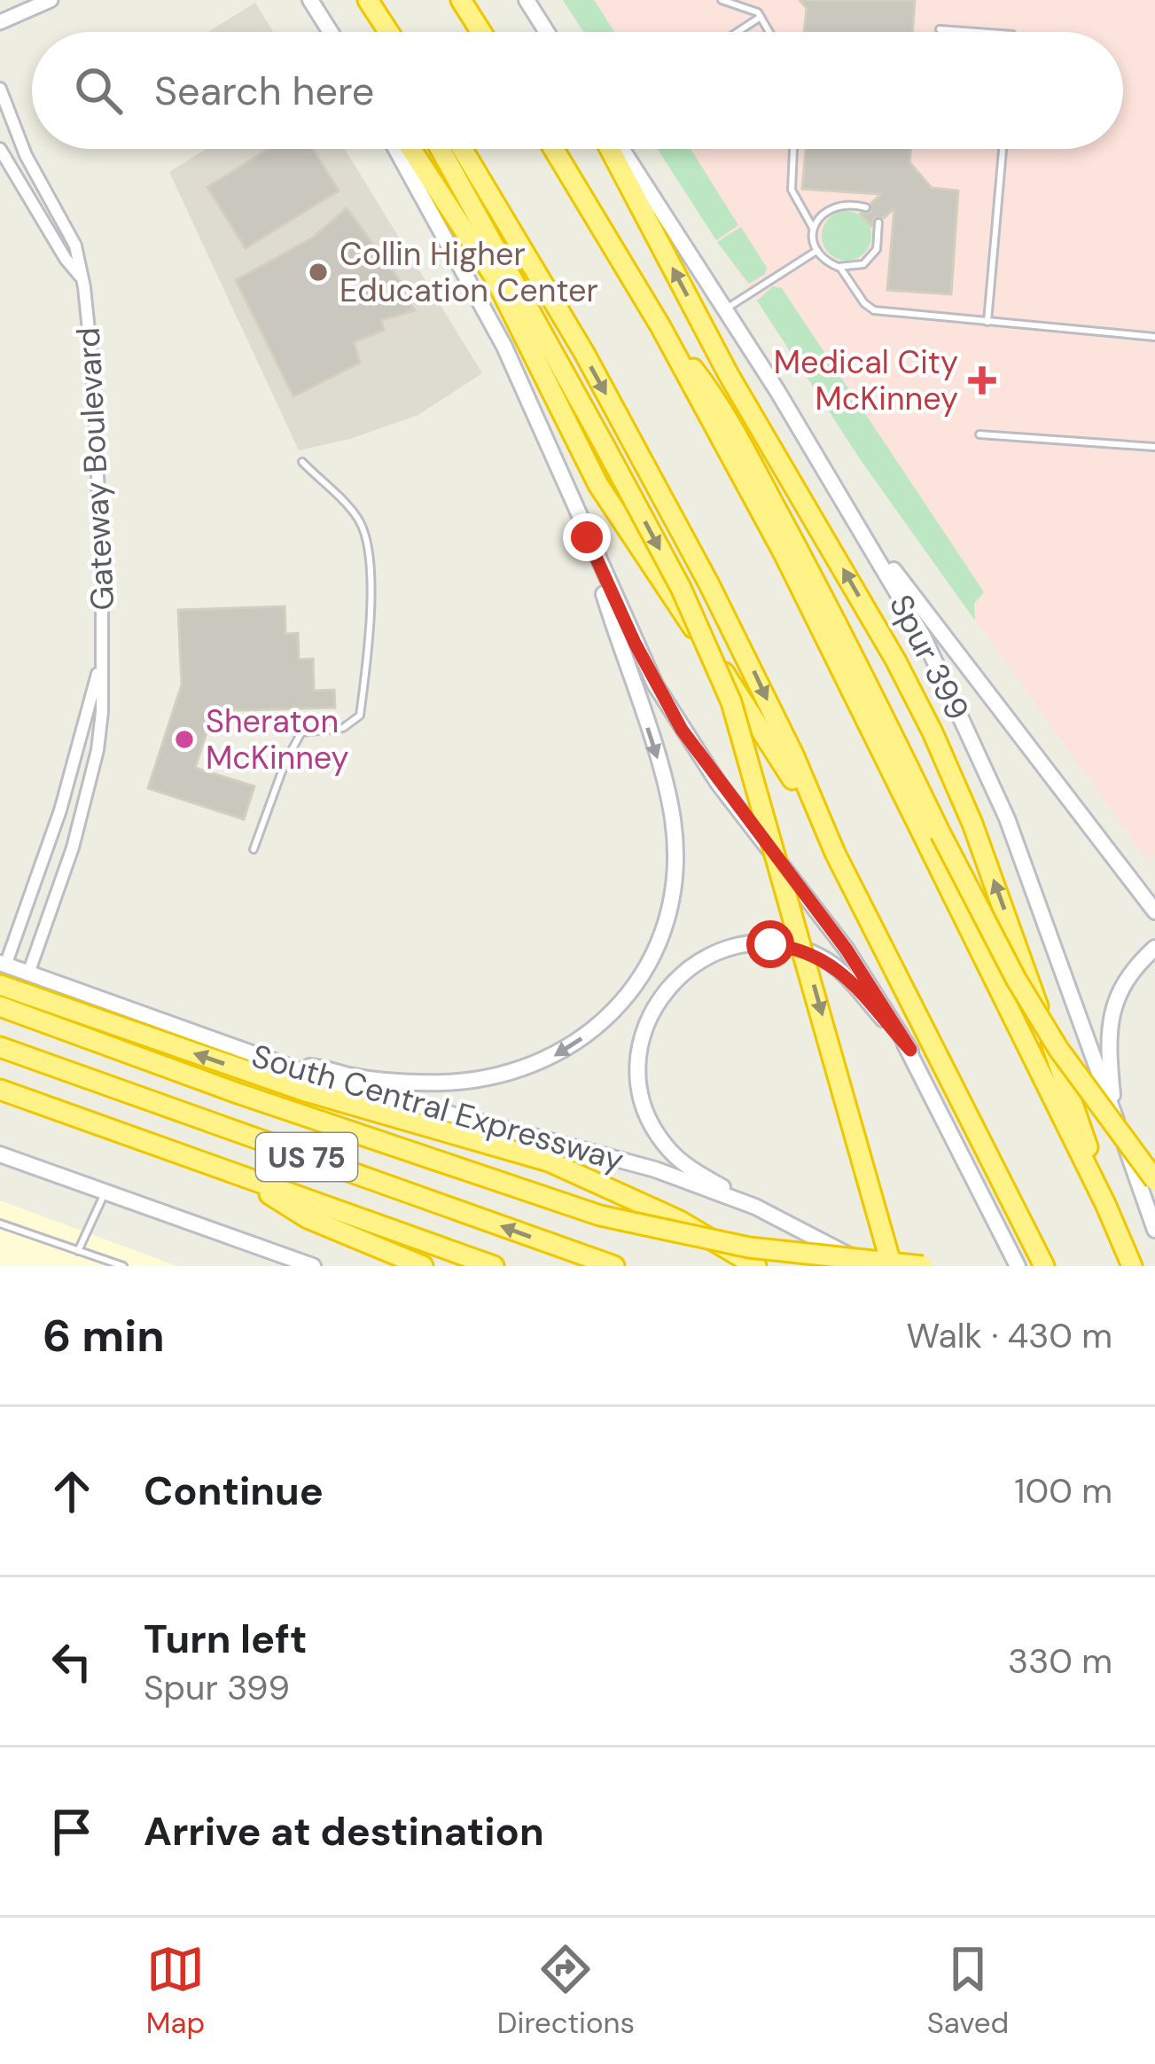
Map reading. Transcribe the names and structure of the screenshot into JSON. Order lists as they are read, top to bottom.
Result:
{
  "streets": {
    "highway": ["US 75"],
    "main road": ["Spur 399", "South Central Expressway"],
    "street": ["Gateway Boulevard"]
  },
  "crossings": [
    ["Gateway Boulevard", "South Central Expressway"]
  ],
  "places": {
    "other": ["Collin Higher Education Center", "Sheraton McKinney"],
    "health": ["Medical City McKinney"]
  },
  "page": {
    "search": "Search here",
    "heading": ["6 min", "Walk · 430 m"],
    "list": [
      ["Continue", "100 m"],
      ["Turn left", "Spur 399", "330 m"],
      "Arrive at destination"
    ],
    "nav": ["Map", "Directions", "Saved"]
  }
}
